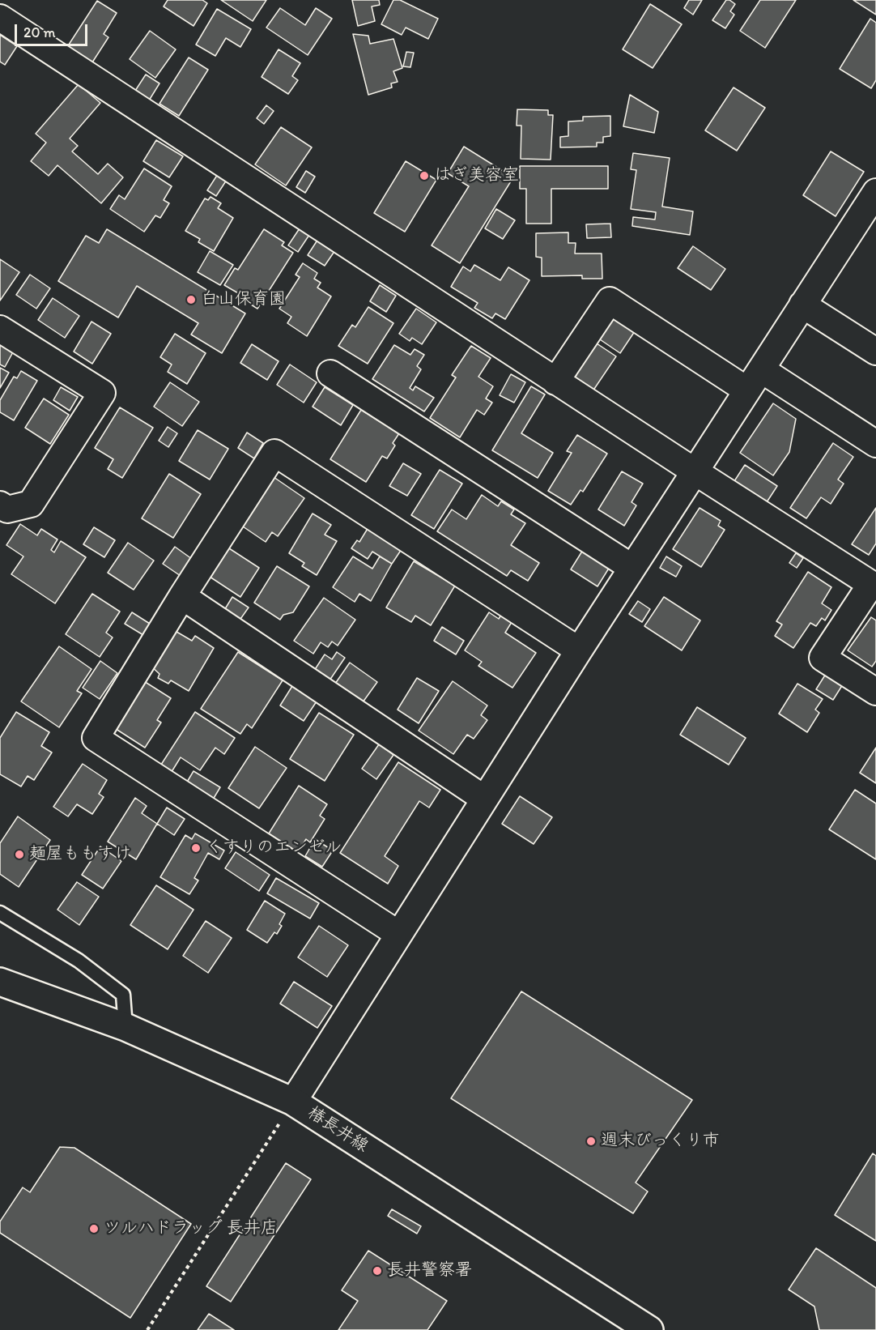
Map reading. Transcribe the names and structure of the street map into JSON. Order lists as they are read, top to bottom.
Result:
{
  "streets": {
    "main road": ["椿長井線"]
  },
  "places": [
    "はぎ美容室",
    "白山保育園",
    "くすりのエンゼル",
    "麺屋ももすけ",
    "週末びっくり市",
    "ツルハドラッグ 長井店",
    "長井警察署"
  ],
  "scale_bar": "20 m"
}
